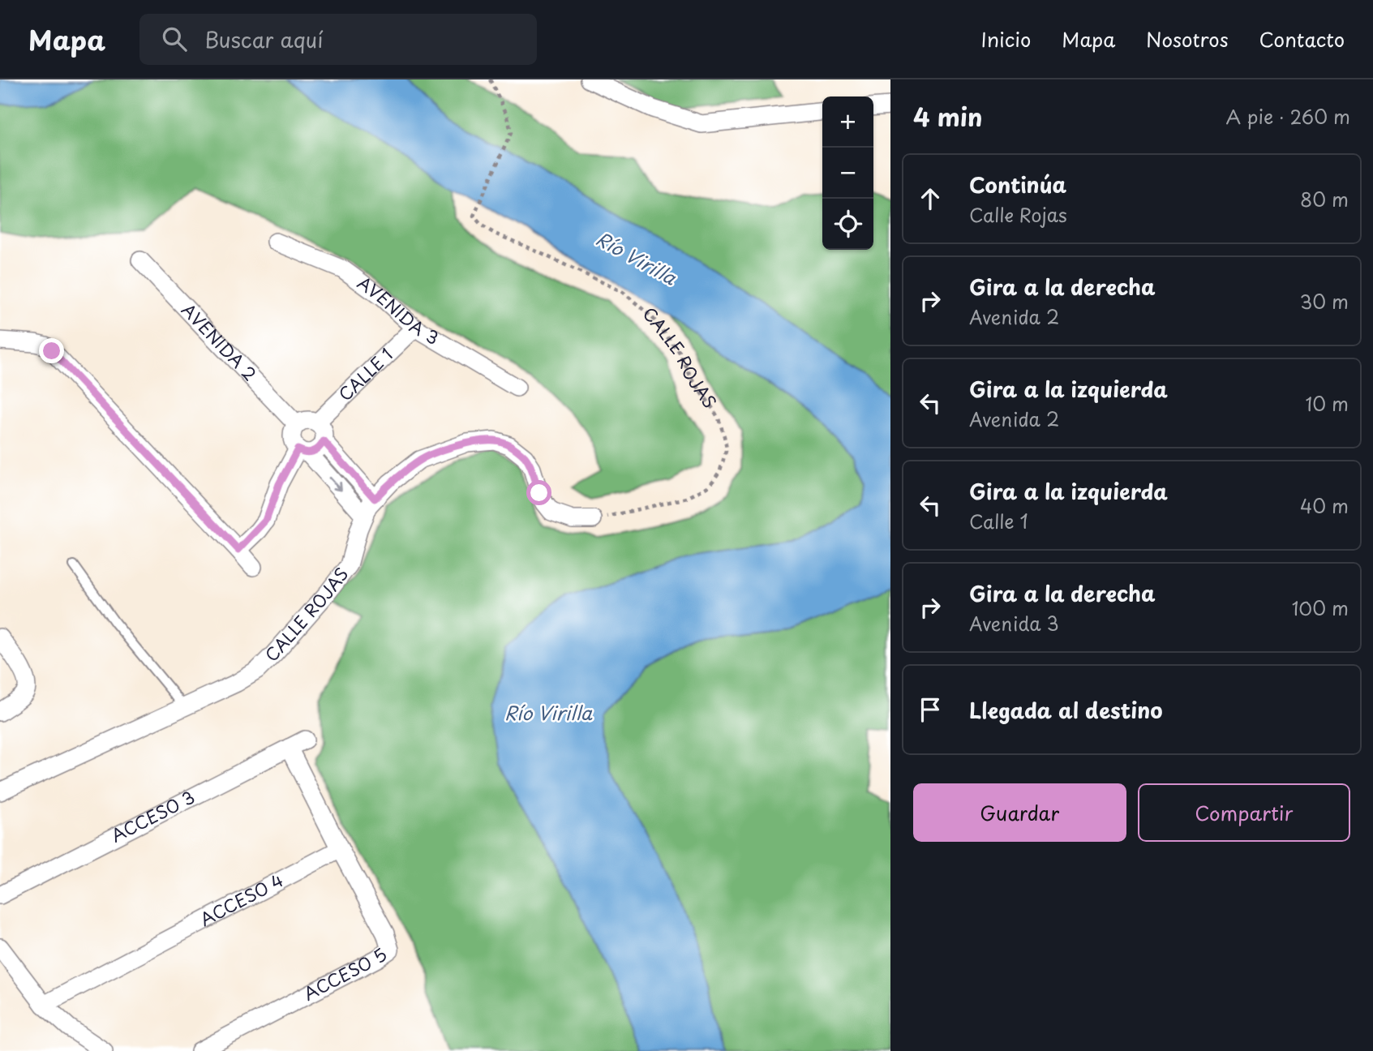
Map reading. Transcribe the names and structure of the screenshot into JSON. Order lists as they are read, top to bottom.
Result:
{
  "streets": {
    "street": [
      "AVENIDA 3",
      "AVENIDA 2",
      "CALLE ROJAS",
      "CALLE 1",
      "ACCESO 3",
      "ACCESO 4",
      "ACCESO 5"
    ]
  },
  "crossings": [
    ["AVENIDA 3", "CALLE 1"],
    ["AVENIDA 2", "CALLE 1"],
    ["ACCESO 4", "ACCESO 5"]
  ],
  "water": ["Río Virilla"],
  "page": {
    "header": "Mapa",
    "search": "Buscar aquí",
    "nav": [
      "Inicio",
      "Mapa",
      "Nosotros",
      "Contacto"
    ],
    "heading": ["4 min", "A pie · 260 m"],
    "map_buttons": ["+", "−"],
    "list": [
      ["Continúa", "Calle Rojas", "80 m"],
      ["Gira a la derecha", "Avenida 2", "30 m"],
      ["Gira a la izquierda", "Avenida 2", "10 m"],
      ["Gira a la izquierda", "Calle 1", "40 m"],
      ["Gira a la derecha", "Avenida 3", "100 m"],
      "Llegada al destino"
    ],
    "buttons": ["Guardar", "Compartir"]
  }
}
